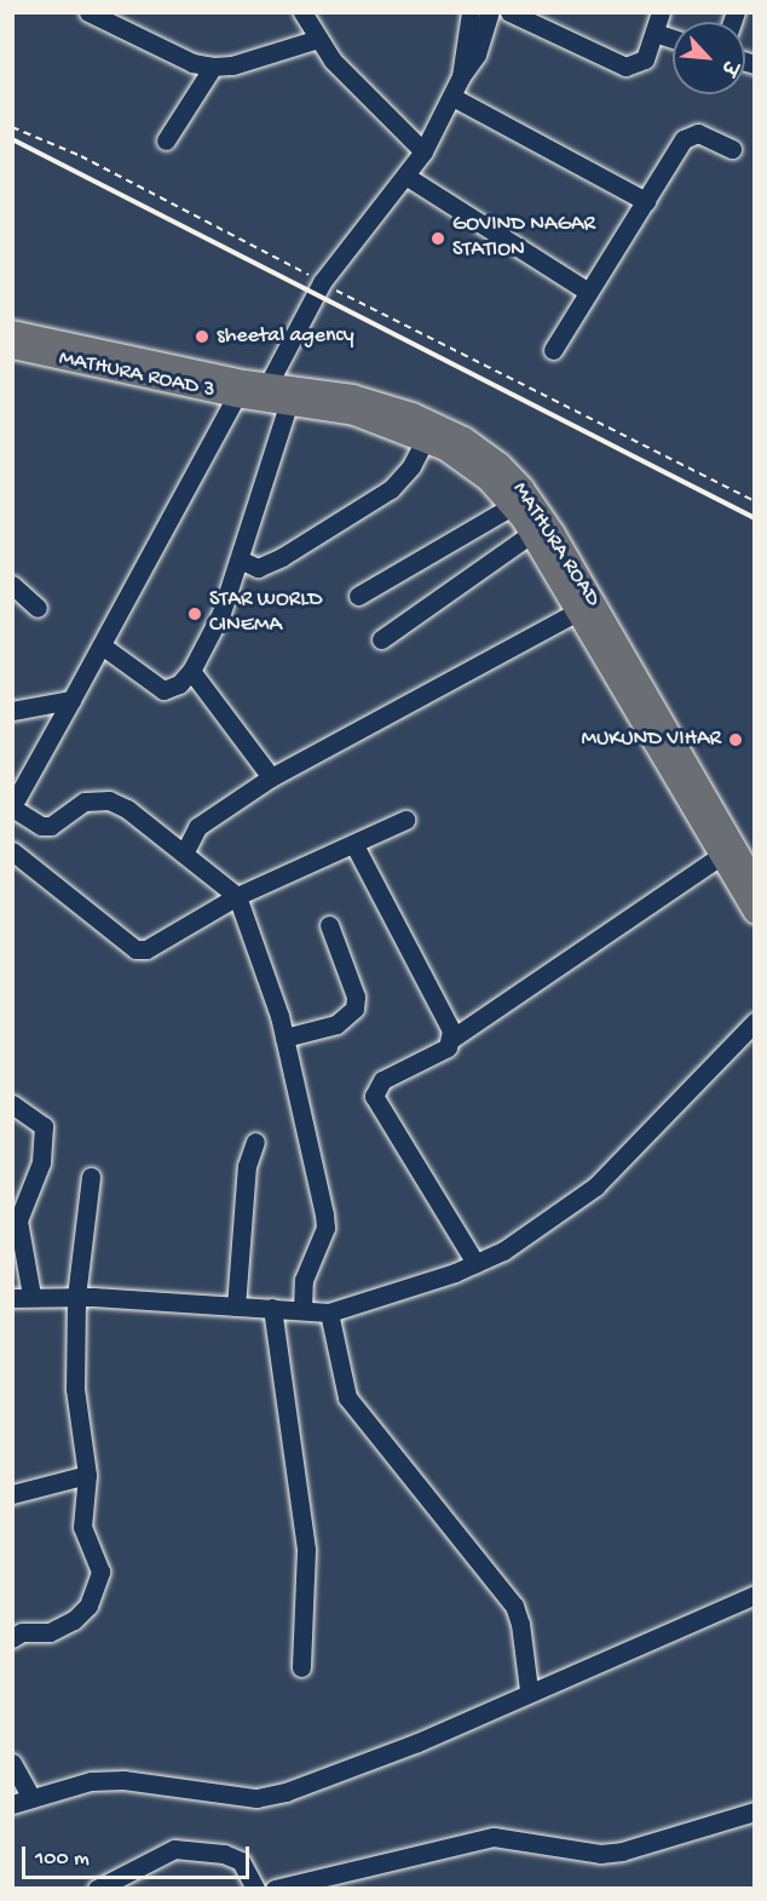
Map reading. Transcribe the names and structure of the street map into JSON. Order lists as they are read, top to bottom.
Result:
{
  "streets": {
    "main road": ["MATHURA ROAD 3", "MATHURA ROAD"]
  },
  "crossings": [
    ["MATHURA ROAD 3", "MATHURA ROAD"]
  ],
  "places": [
    "GOVIND NAGAR STATION",
    "sheetal agency",
    "STAR WORLD CINEMA",
    "MUKUND VIHAR"
  ],
  "scale_bar": "100 m",
  "north": "bottom right"
}
